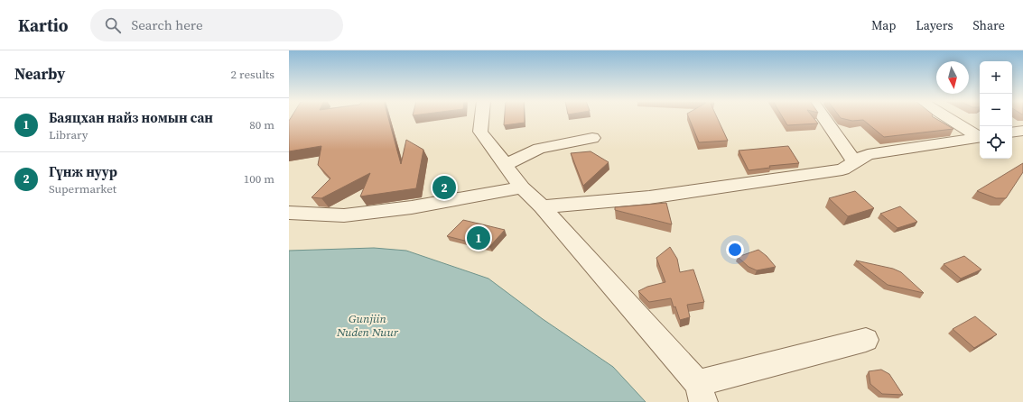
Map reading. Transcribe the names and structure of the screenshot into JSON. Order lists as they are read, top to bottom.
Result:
{
  "water": ["Gunjiin Nuden Nuur"],
  "north": "bottom",
  "page": {
    "header": "Kartio",
    "search": "Search here",
    "nav": ["Map", "Layers", "Share"],
    "heading": ["Nearby", "2 results"],
    "map_buttons": ["+", "−"],
    "list": [
      {
        "mark": "1",
        "name": "Баяцхан найз номын сан",
        "note": "Library",
        "value": "80 m"
      },
      {
        "mark": "2",
        "name": "Гүнж нуур",
        "note": "Supermarket",
        "value": "100 m"
      }
    ],
    "pins": ["2", "1"]
  }
}
